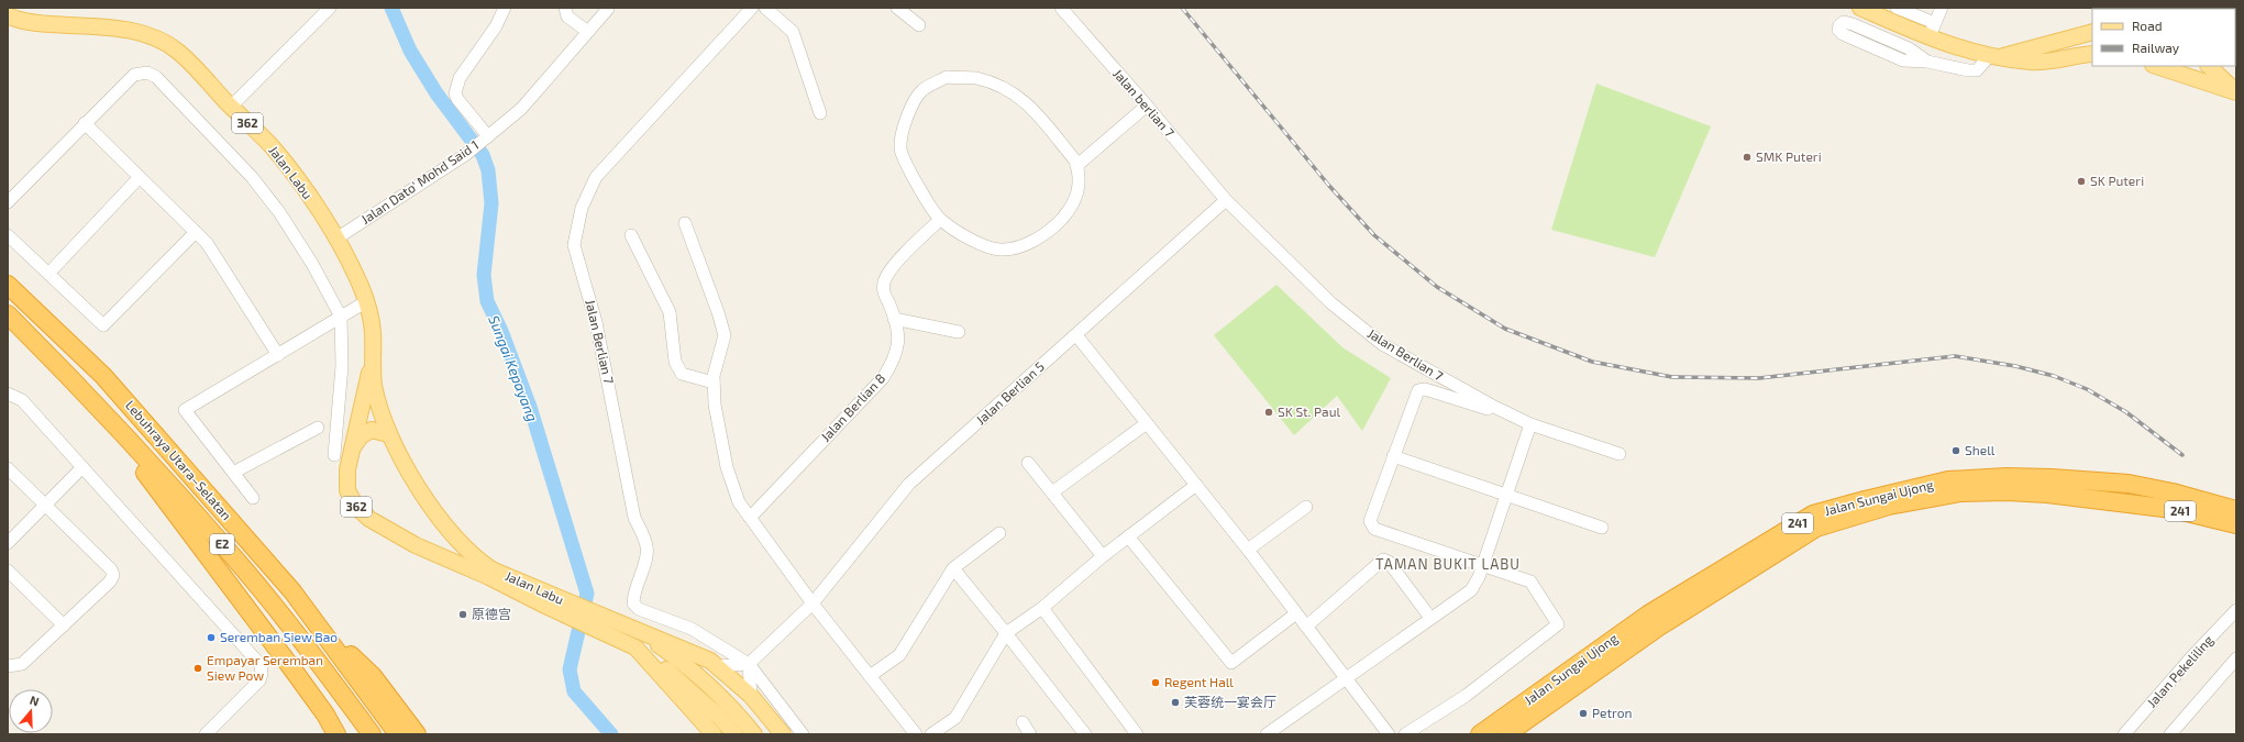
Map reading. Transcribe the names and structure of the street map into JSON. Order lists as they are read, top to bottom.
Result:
{
  "streets": {
    "highway": [
      "Lebuhraya Utara–Selatan",
      "Jalan Sungai Ujong",
      "241",
      "E2"
    ],
    "main road": ["362", "Jalan Labu"],
    "street": [
      "Jalan berlian 7",
      "Jalan Dato' Mohd Said 1",
      "Jalan Berlian 7",
      "Jalan Berlian 5",
      "Jalan Berlian 8",
      "Jalan Pekeliling"
    ]
  },
  "crossings": [
    ["Jalan berlian 7", "Jalan Berlian 7"],
    ["Jalan berlian 7", "Jalan Berlian 5"],
    ["Jalan Labu", "Jalan Dato' Mohd Said 1"],
    ["Jalan Berlian 7", "Jalan Berlian 5"]
  ],
  "districts": ["TAMAN BUKIT LABU"],
  "water": ["Sungai Kepayang"],
  "places": [
    "SMK Puteri",
    "SK Puteri",
    "SK St. Paul",
    "Shell",
    "原德宫",
    "Seremban Siew Bao",
    "Empayar Seremban Siew Pow",
    "Regent Hall",
    "芙蓉统一宴会厅",
    "Petron"
  ],
  "legend": ["Road", "Railway"],
  "north": "top"
}
